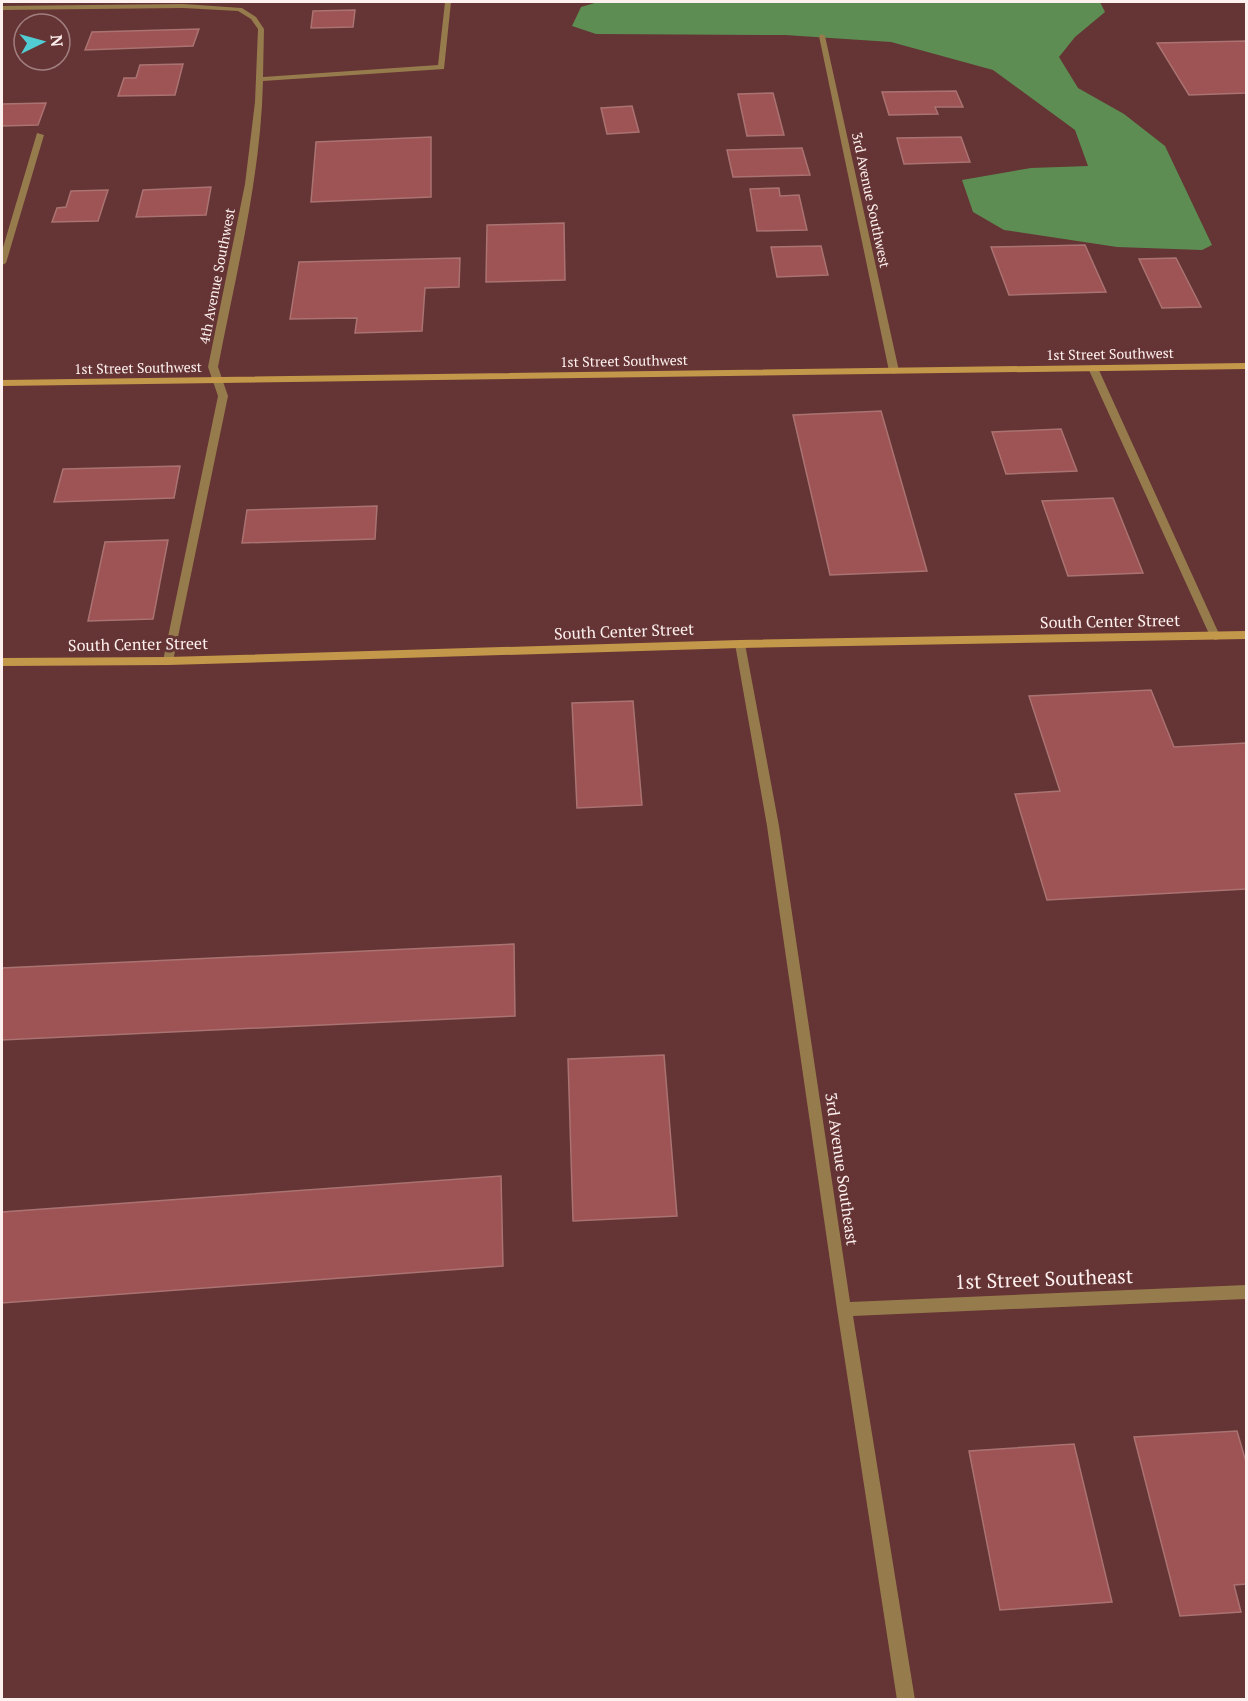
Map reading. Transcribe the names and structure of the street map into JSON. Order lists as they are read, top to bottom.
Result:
{
  "streets": {
    "street": [
      "3rd Avenue Southwest",
      "4th Avenue Southwest",
      "1st Street Southwest",
      "South Center Street",
      "3rd Avenue Southeast",
      "1st Street Southeast"
    ]
  },
  "crossings": [
    ["3rd Avenue Southwest", "1st Street Southwest"],
    ["4th Avenue Southwest", "1st Street Southwest"],
    ["4th Avenue Southwest", "South Center Street"],
    ["South Center Street", "3rd Avenue Southeast"],
    ["3rd Avenue Southeast", "1st Street Southeast"]
  ],
  "north": "right"
}
